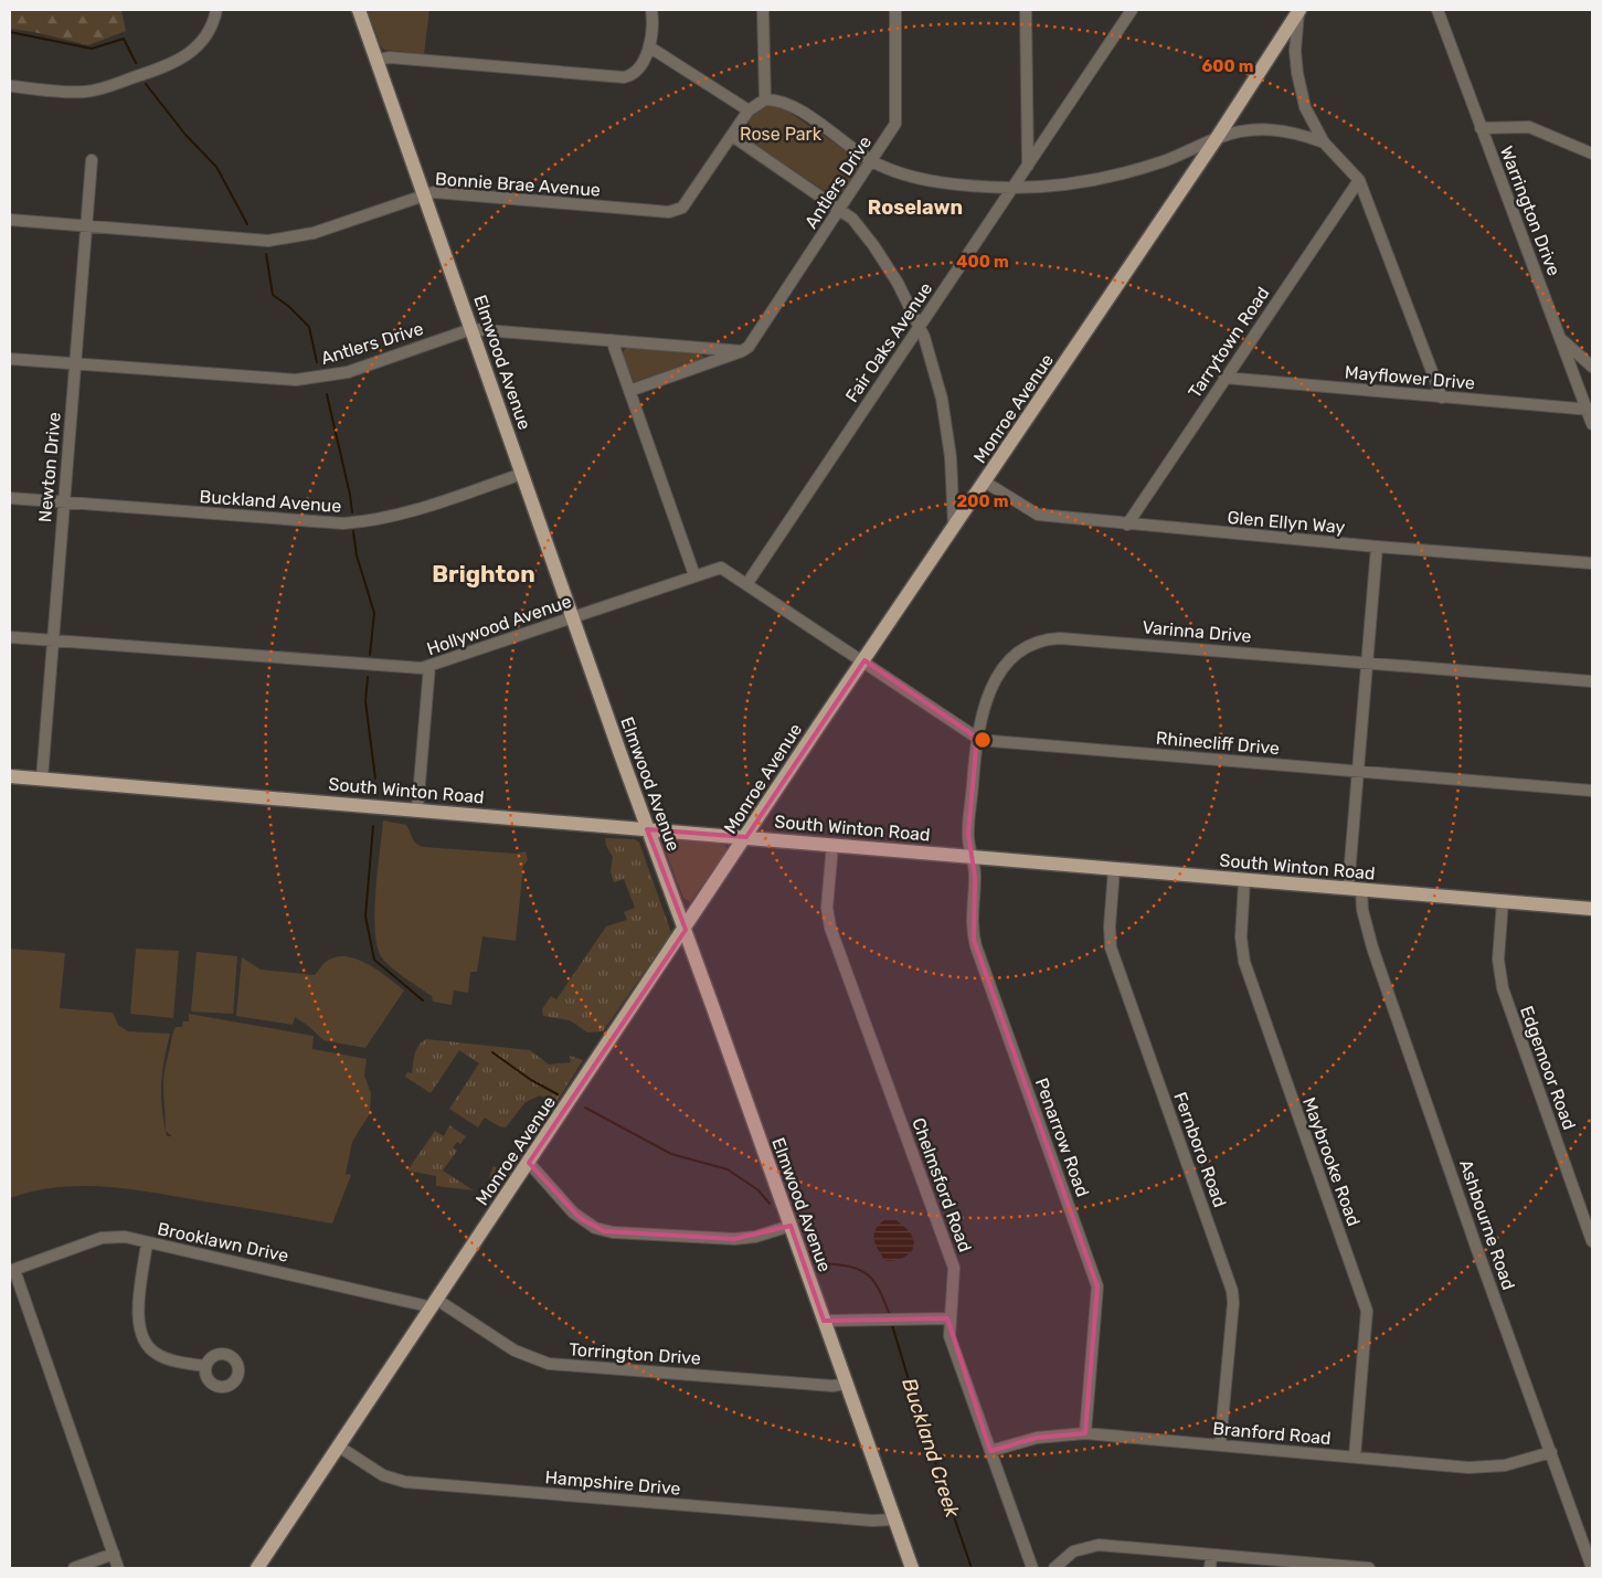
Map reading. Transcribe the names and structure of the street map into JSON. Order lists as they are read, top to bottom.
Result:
{
  "streets": {
    "main road": ["Elmwood Avenue", "Monroe Avenue", "South Winton Road"],
    "street": [
      "Antlers Drive",
      "Bonnie Brae Avenue",
      "Warrington Drive",
      "Fair Oaks Avenue",
      "Tarrytown Road",
      "Mayflower Drive",
      "Newton Drive",
      "Buckland Avenue",
      "Glen Ellyn Way",
      "Hollywood Avenue",
      "Varinna Drive",
      "Rhinecliff Drive",
      "Edgemoor Road",
      "Penarrow Road",
      "Fernboro Road",
      "Maybrooke Road",
      "Chelmsford Road",
      "Ashbourne Road",
      "Brooklawn Drive",
      "Torrington Drive",
      "Branford Road",
      "Hampshire Drive"
    ]
  },
  "crossings": [
    ["Antlers Drive", "Elmwood Avenue"],
    ["Antlers Drive", "Newton Drive"],
    ["Bonnie Brae Avenue", "Elmwood Avenue"],
    ["Bonnie Brae Avenue", "Newton Drive"],
    ["Warrington Drive", "Mayflower Drive"],
    ["Fair Oaks Avenue", "Hollywood Avenue"],
    ["Tarrytown Road", "Mayflower Drive"],
    ["Tarrytown Road", "Glen Ellyn Way"],
    ["Elmwood Avenue", "Monroe Avenue"],
    ["Elmwood Avenue", "Buckland Avenue"],
    ["Elmwood Avenue", "Hollywood Avenue"],
    ["Elmwood Avenue", "South Winton Road"],
    ["Elmwood Avenue", "Torrington Drive"],
    ["Elmwood Avenue", "Hampshire Drive"],
    ["Monroe Avenue", "Glen Ellyn Way"],
    ["Monroe Avenue", "Hollywood Avenue"],
    ["Monroe Avenue", "Rhinecliff Drive"],
    ["Monroe Avenue", "South Winton Road"],
    ["Monroe Avenue", "Brooklawn Drive"],
    ["Monroe Avenue", "Torrington Drive"],
    ["Monroe Avenue", "Hampshire Drive"],
    ["Newton Drive", "Buckland Avenue"],
    ["Newton Drive", "Hollywood Avenue"],
    ["Newton Drive", "South Winton Road"],
    ["Glen Ellyn Way", "Ashbourne Road"],
    ["Hollywood Avenue", "Rhinecliff Drive"],
    ["Varinna Drive", "Rhinecliff Drive"],
    ["Varinna Drive", "South Winton Road"],
    ["Varinna Drive", "Penarrow Road"],
    ["Varinna Drive", "Ashbourne Road"],
    ["Rhinecliff Drive", "Ashbourne Road"],
    ["South Winton Road", "Edgemoor Road"],
    ["South Winton Road", "Penarrow Road"],
    ["South Winton Road", "Fernboro Road"],
    ["South Winton Road", "Maybrooke Road"],
    ["South Winton Road", "Chelmsford Road"],
    ["South Winton Road", "Ashbourne Road"],
    ["Penarrow Road", "Branford Road"],
    ["Fernboro Road", "Branford Road"],
    ["Maybrooke Road", "Branford Road"],
    ["Chelmsford Road", "Branford Road"],
    ["Ashbourne Road", "Branford Road"],
    ["Brooklawn Drive", "Torrington Drive"]
  ],
  "districts": ["Roselawn", "Brighton"],
  "water": ["Buckland Creek"],
  "parks": ["Rose Park"],
  "rings": ["600 m", "400 m", "200 m"]
}
